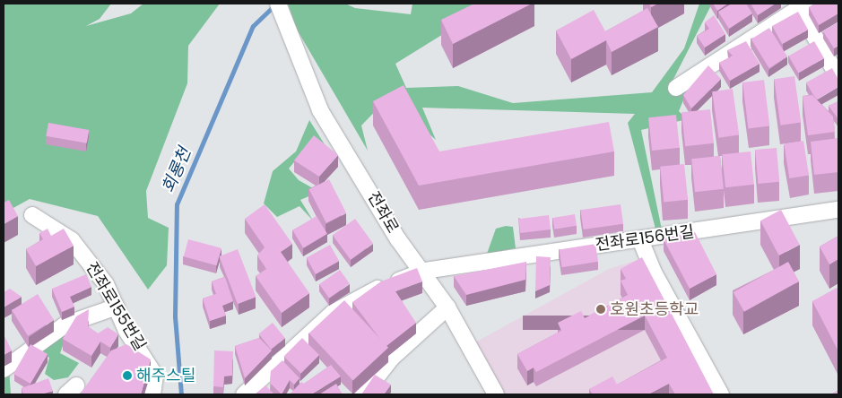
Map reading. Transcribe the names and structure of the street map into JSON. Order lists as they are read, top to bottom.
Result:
{
  "streets": {
    "street": ["전좌로", "전좌로156번길", "전좌로155번길"]
  },
  "crossings": [
    ["전좌로", "전좌로156번길"]
  ],
  "water": ["회룡천"],
  "places": ["호원초등학교", "해주스틸"]
}
